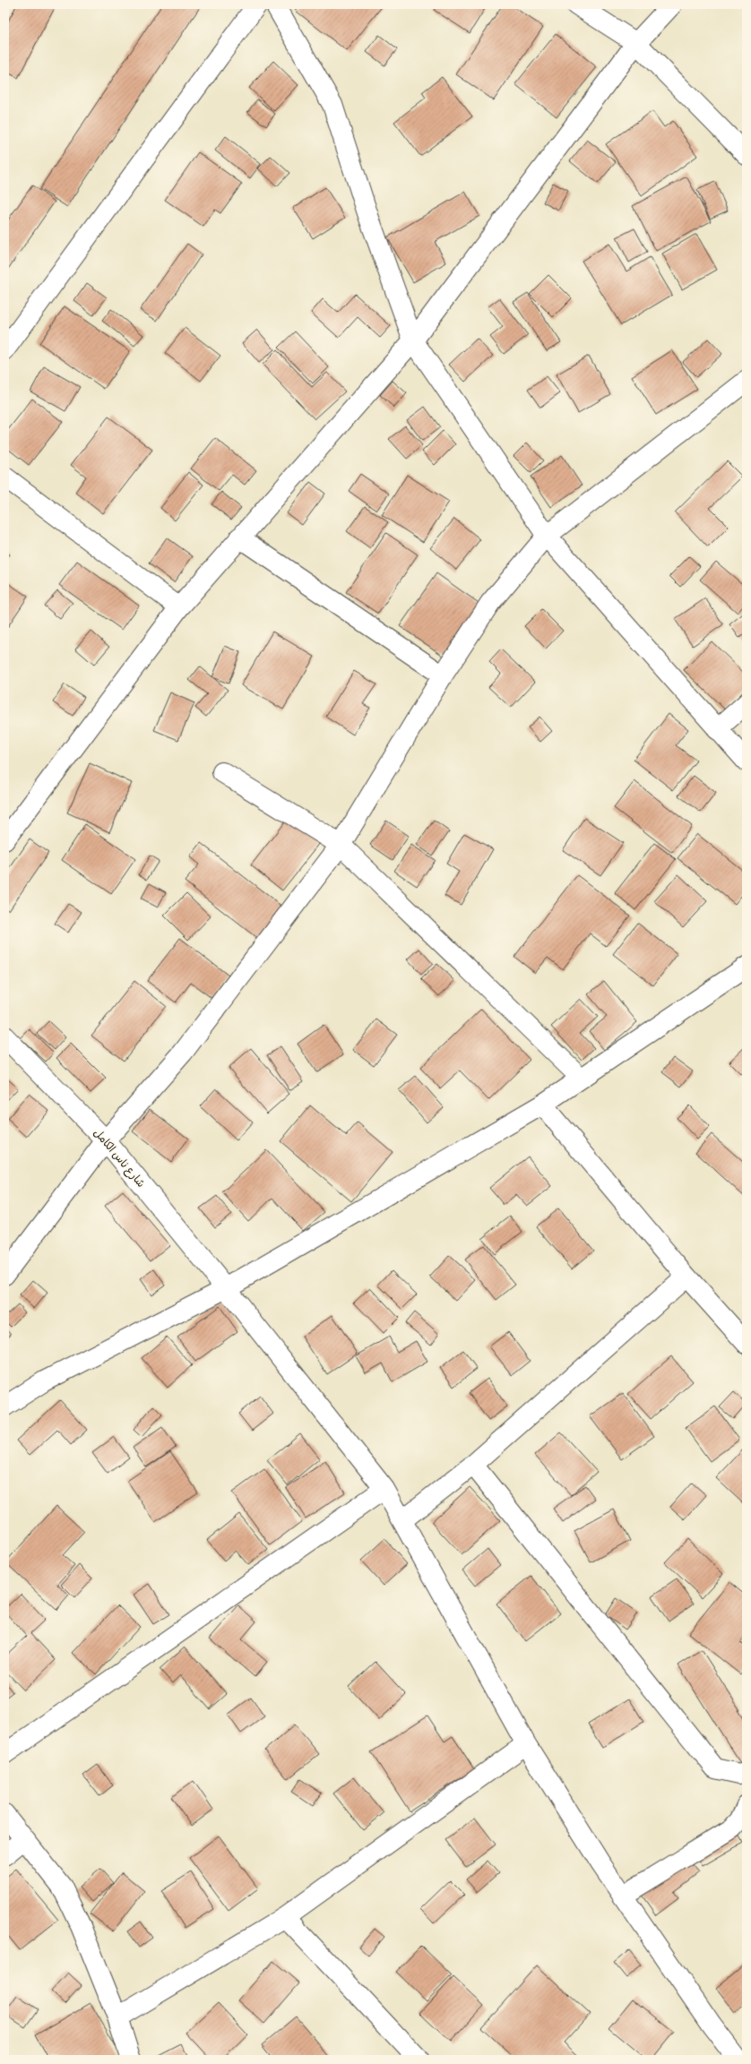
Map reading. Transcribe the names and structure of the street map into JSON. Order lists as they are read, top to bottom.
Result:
{
  "streets": {
    "street": ["شارع ناس الكامل"]
  }
}
